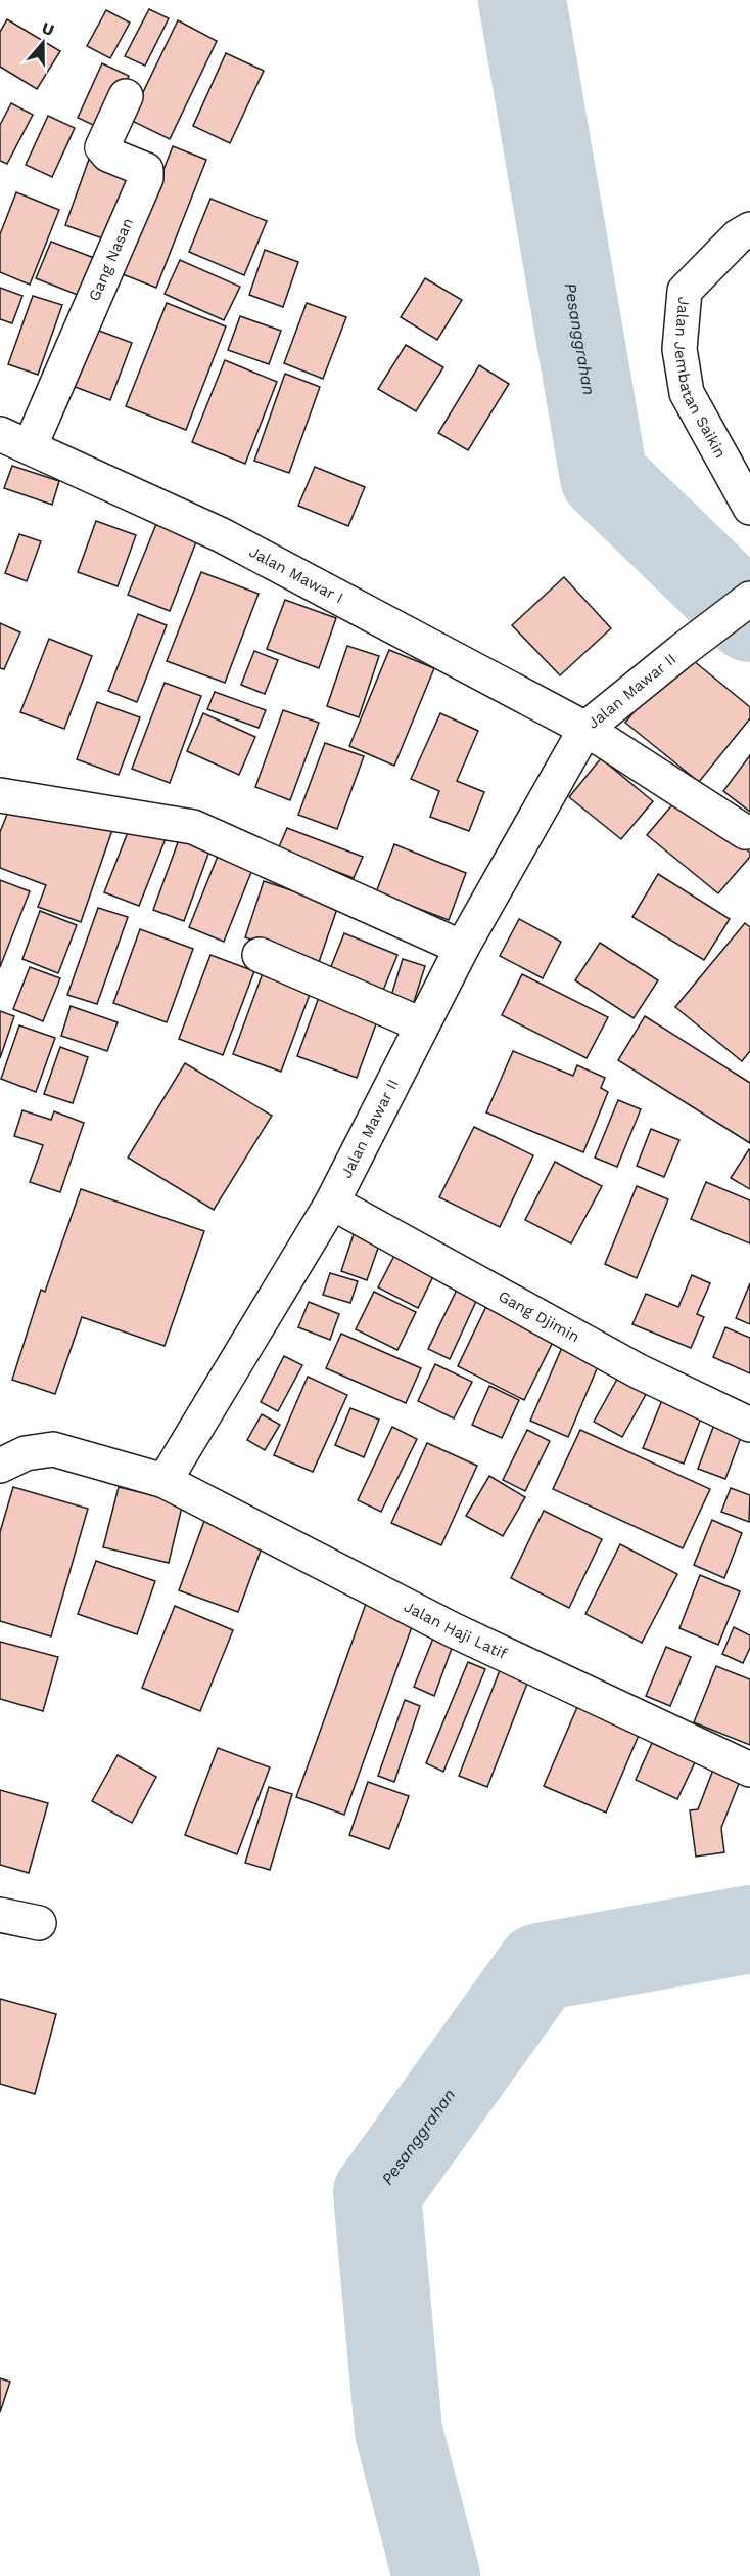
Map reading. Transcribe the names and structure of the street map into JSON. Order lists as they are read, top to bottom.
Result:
{
  "streets": {
    "street": [
      "Gang Nasan",
      "Jalan Jembatan Saikin",
      "Jalan Mawar I",
      "Jalan Mawar II",
      "Gang Djimin",
      "Jalan Haji Latif"
    ]
  },
  "crossings": [
    ["Gang Nasan", "Jalan Mawar I"],
    ["Jalan Mawar I", "Jalan Mawar II"],
    ["Jalan Mawar II", "Gang Djimin"],
    ["Jalan Mawar II", "Jalan Haji Latif"]
  ],
  "water": ["Pesanggrahan"],
  "north": "top"
}
